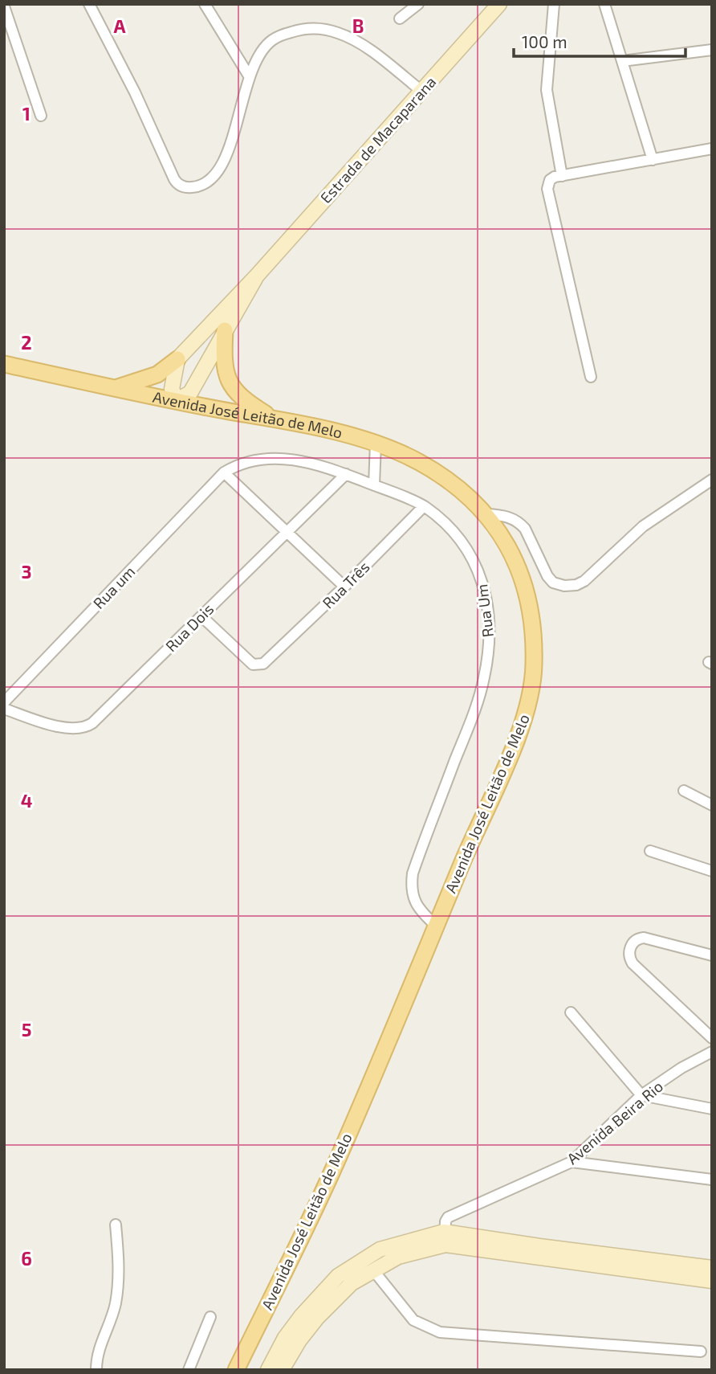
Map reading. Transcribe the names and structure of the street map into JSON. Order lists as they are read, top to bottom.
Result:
{
  "streets": {
    "main road": ["Avenida José Leitão de Melo"],
    "street": [
      "Estrada de Macaparana",
      "Rua Três",
      "Rua um",
      "Rua Um",
      "Rua Dois",
      "Avenida Beira Rio"
    ]
  },
  "crossings": [
    ["Estrada de Macaparana", "Avenida José Leitão de Melo"],
    ["Avenida José Leitão de Melo", "Rua Um"],
    ["Rua Três", "Rua Um"],
    ["Rua Três", "Rua Dois"],
    ["Rua um", "Rua Um"],
    ["Rua Um", "Rua Dois"]
  ],
  "scale_bar": "100 m",
  "grid": {
    "columns": ["A", "B"],
    "rows": [
      "1",
      "2",
      "3",
      "4",
      "5",
      "6"
    ]
  }
}
